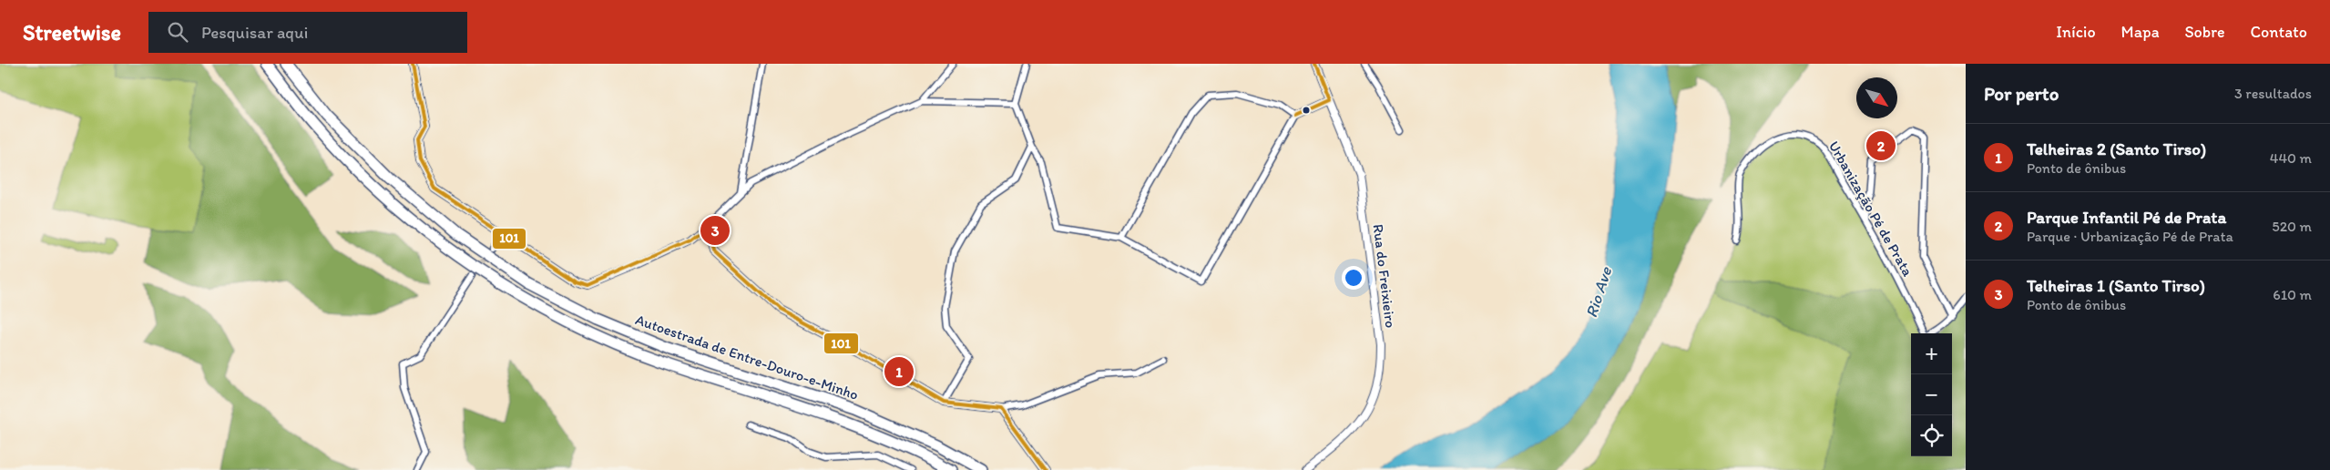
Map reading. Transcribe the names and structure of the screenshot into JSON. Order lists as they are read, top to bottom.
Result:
{
  "streets": {
    "highway": ["Autoestrada de Entre-Douro-e-Minho"],
    "street": ["Urbanização Pé de Prata", "Rua do Freixieiro"]
  },
  "water": ["Rio Ave"],
  "lines": ["transit line 101"],
  "north": "bottom right",
  "page": {
    "header": "Streetwise",
    "search": "Pesquisar aqui",
    "nav": [
      "Início",
      "Mapa",
      "Sobre",
      "Contato"
    ],
    "heading": ["Por perto", "3 resultados"],
    "list": [
      {
        "mark": "1",
        "name": "Telheiras 2 (Santo Tirso)",
        "note": "Ponto de ônibus",
        "value": "440 m"
      },
      {
        "mark": "2",
        "name": "Parque Infantil Pé de Prata",
        "note": "Parque · Urbanização Pé de Prata",
        "value": "520 m"
      },
      {
        "mark": "3",
        "name": "Telheiras 1 (Santo Tirso)",
        "note": "Ponto de ônibus",
        "value": "610 m"
      }
    ],
    "pins": ["2", "3", "1"],
    "map_buttons": ["+", "−"]
  }
}
